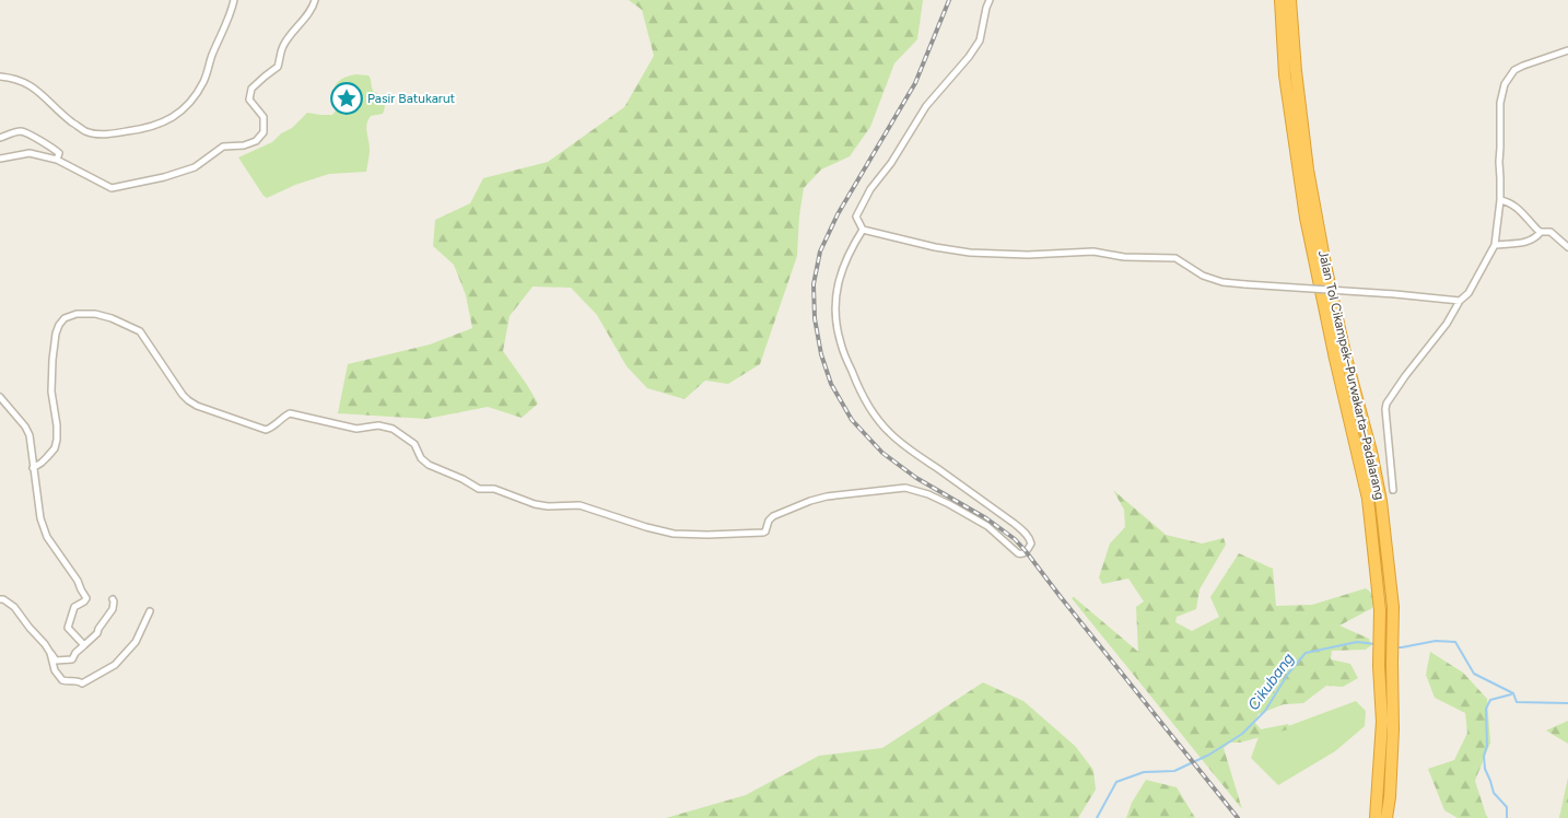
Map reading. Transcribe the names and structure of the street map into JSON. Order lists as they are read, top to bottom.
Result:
{
  "streets": {
    "highway": ["Jalan Tol Cikampek–Purwakarta–Padalarang"]
  },
  "water": ["Cikubang"],
  "places": {
    "place": ["Pasir Batukarut"]
  }
}
